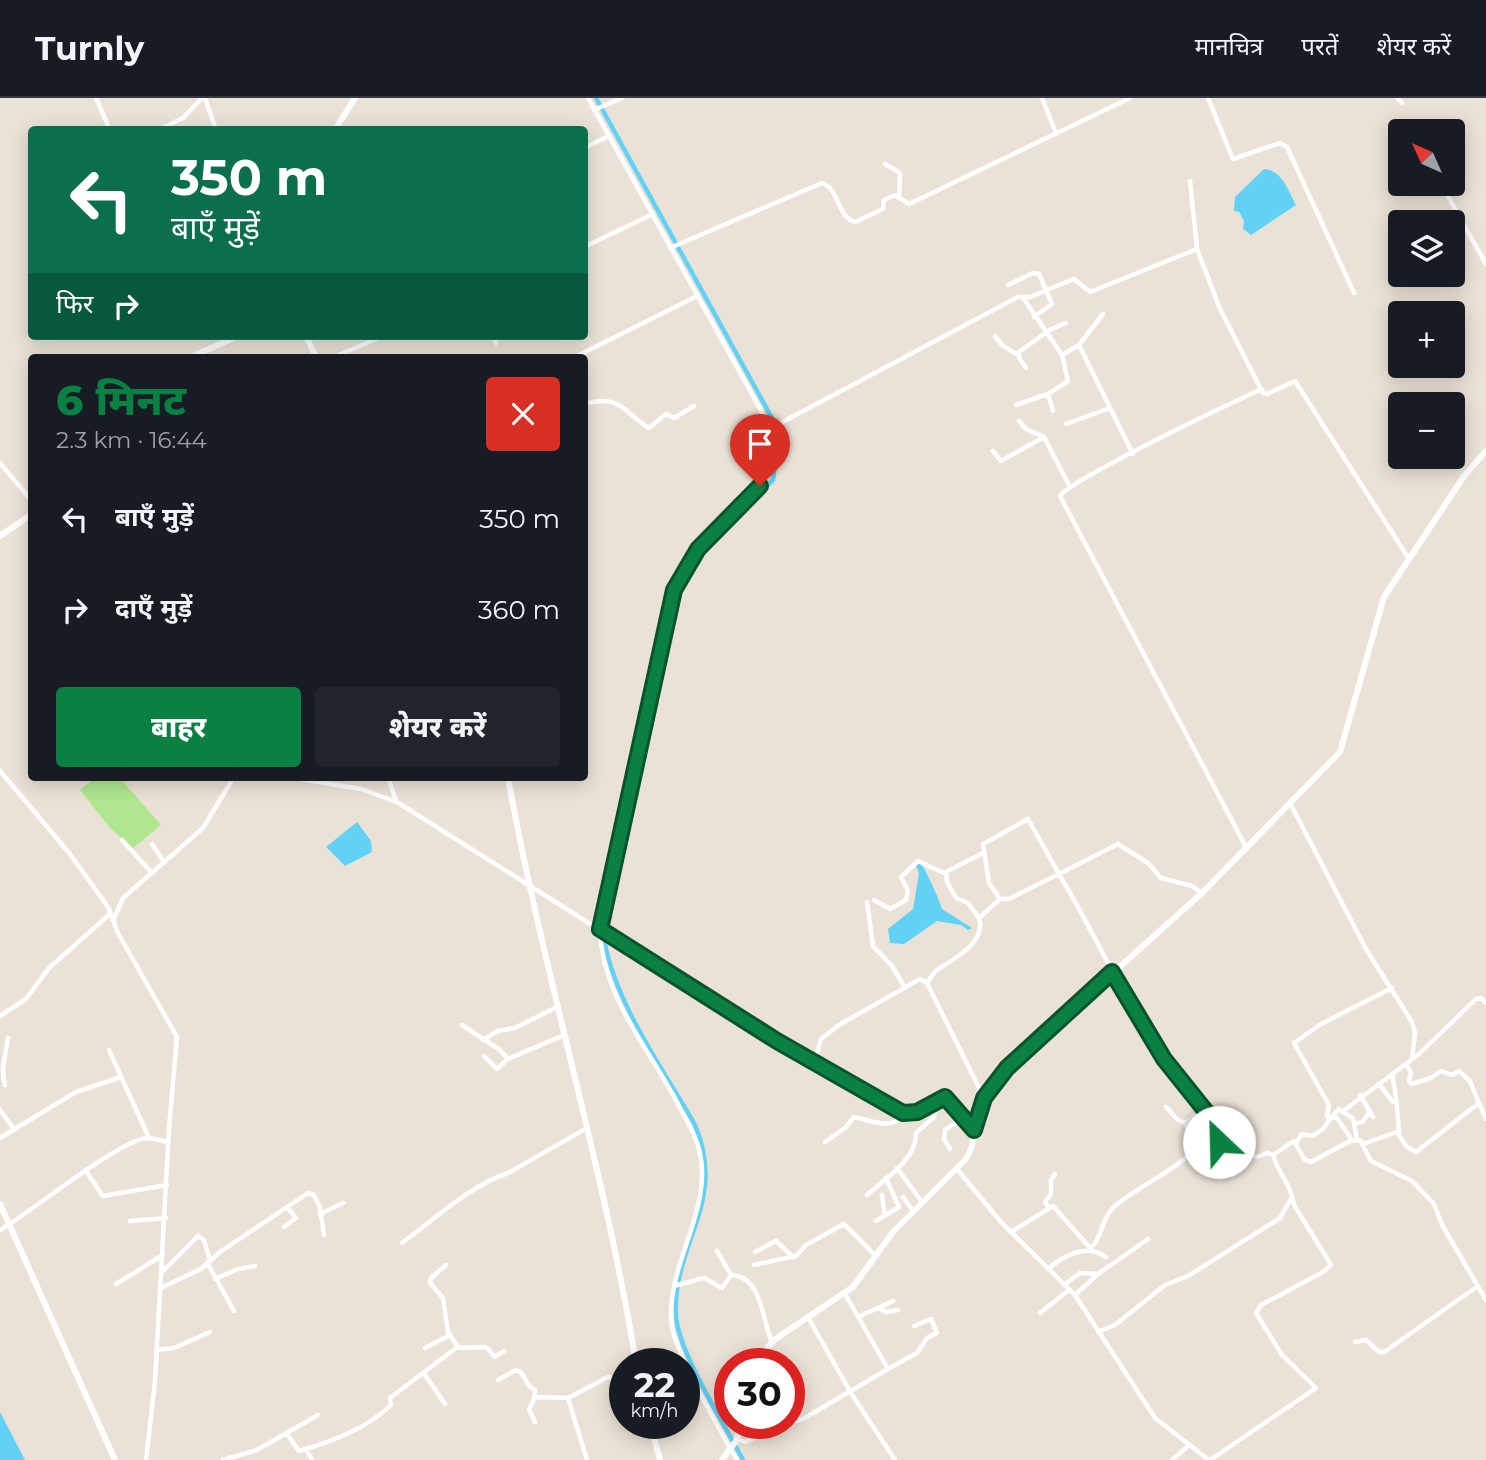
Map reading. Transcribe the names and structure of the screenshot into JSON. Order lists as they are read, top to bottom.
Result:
{
  "north": "top left",
  "page": {
    "header": "Turnly",
    "nav": ["मानचित्र", "परतें", "शेयर करें"],
    "map_buttons": ["+", "−"],
    "turn": ["350 m", "बाएँ मुड़ें"],
    "then": "फिर",
    "heading": ["6 मिनट", "2.3 km · 16:44"],
    "list": [
      {
        "name": "बाएँ मुड़ें",
        "value": "350 m"
      },
      {
        "name": "दाएँ मुड़ें",
        "value": "360 m"
      }
    ],
    "buttons": ["बाहर", "शेयर करें"],
    "speed": "22 km/h",
    "limit": "30"
  }
}
